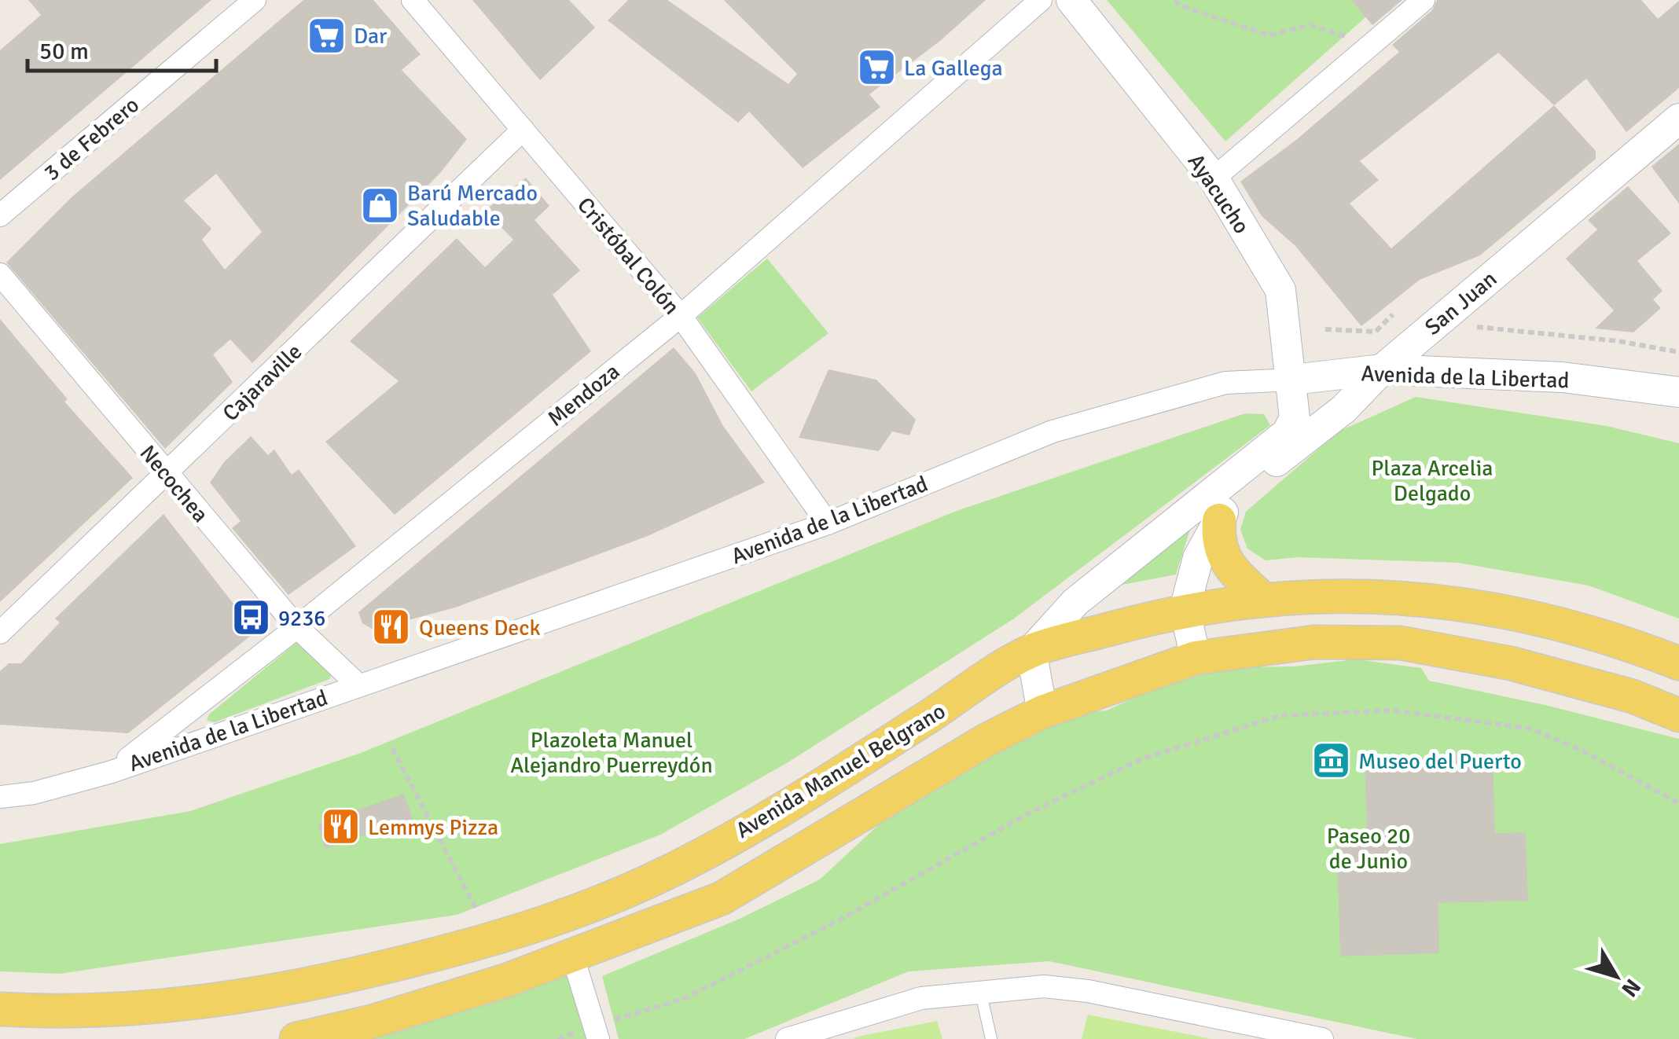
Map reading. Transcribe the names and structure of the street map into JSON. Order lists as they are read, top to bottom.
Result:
{
  "streets": {
    "main road": [
      "Ayacucho",
      "San Juan",
      "Avenida de la Libertad",
      "Avenida Manuel Belgrano"
    ],
    "street": [
      "3 de Febrero",
      "Cristóbal Colón",
      "Cajaraville",
      "Mendoza",
      "Necochea"
    ]
  },
  "crossings": [
    ["Ayacucho", "Avenida de la Libertad"],
    ["Ayacucho", "Avenida Manuel Belgrano"],
    ["Cristóbal Colón", "Avenida de la Libertad"],
    ["Cristóbal Colón", "Cajaraville"],
    ["Cristóbal Colón", "Mendoza"],
    ["San Juan", "Avenida de la Libertad"],
    ["San Juan", "Avenida Manuel Belgrano"],
    ["Avenida de la Libertad", "Mendoza"],
    ["Avenida de la Libertad", "Necochea"],
    ["Cajaraville", "Necochea"],
    ["Mendoza", "Necochea"]
  ],
  "parks": ["Plaza Arcelia Delgado", "Plazoleta Manuel Alejandro Puerreydón", "Paseo 20 de Junio"],
  "places": {
    "supermarket": ["Dar", "La Gallega"],
    "shop": ["Barú Mercado Saludable"],
    "bus stop": ["9236"],
    "restaurant": ["Queens Deck", "Lemmys Pizza"],
    "museum": ["Museo del Puerto"]
  },
  "scale_bar": "50 m",
  "north": "bottom right"
}
